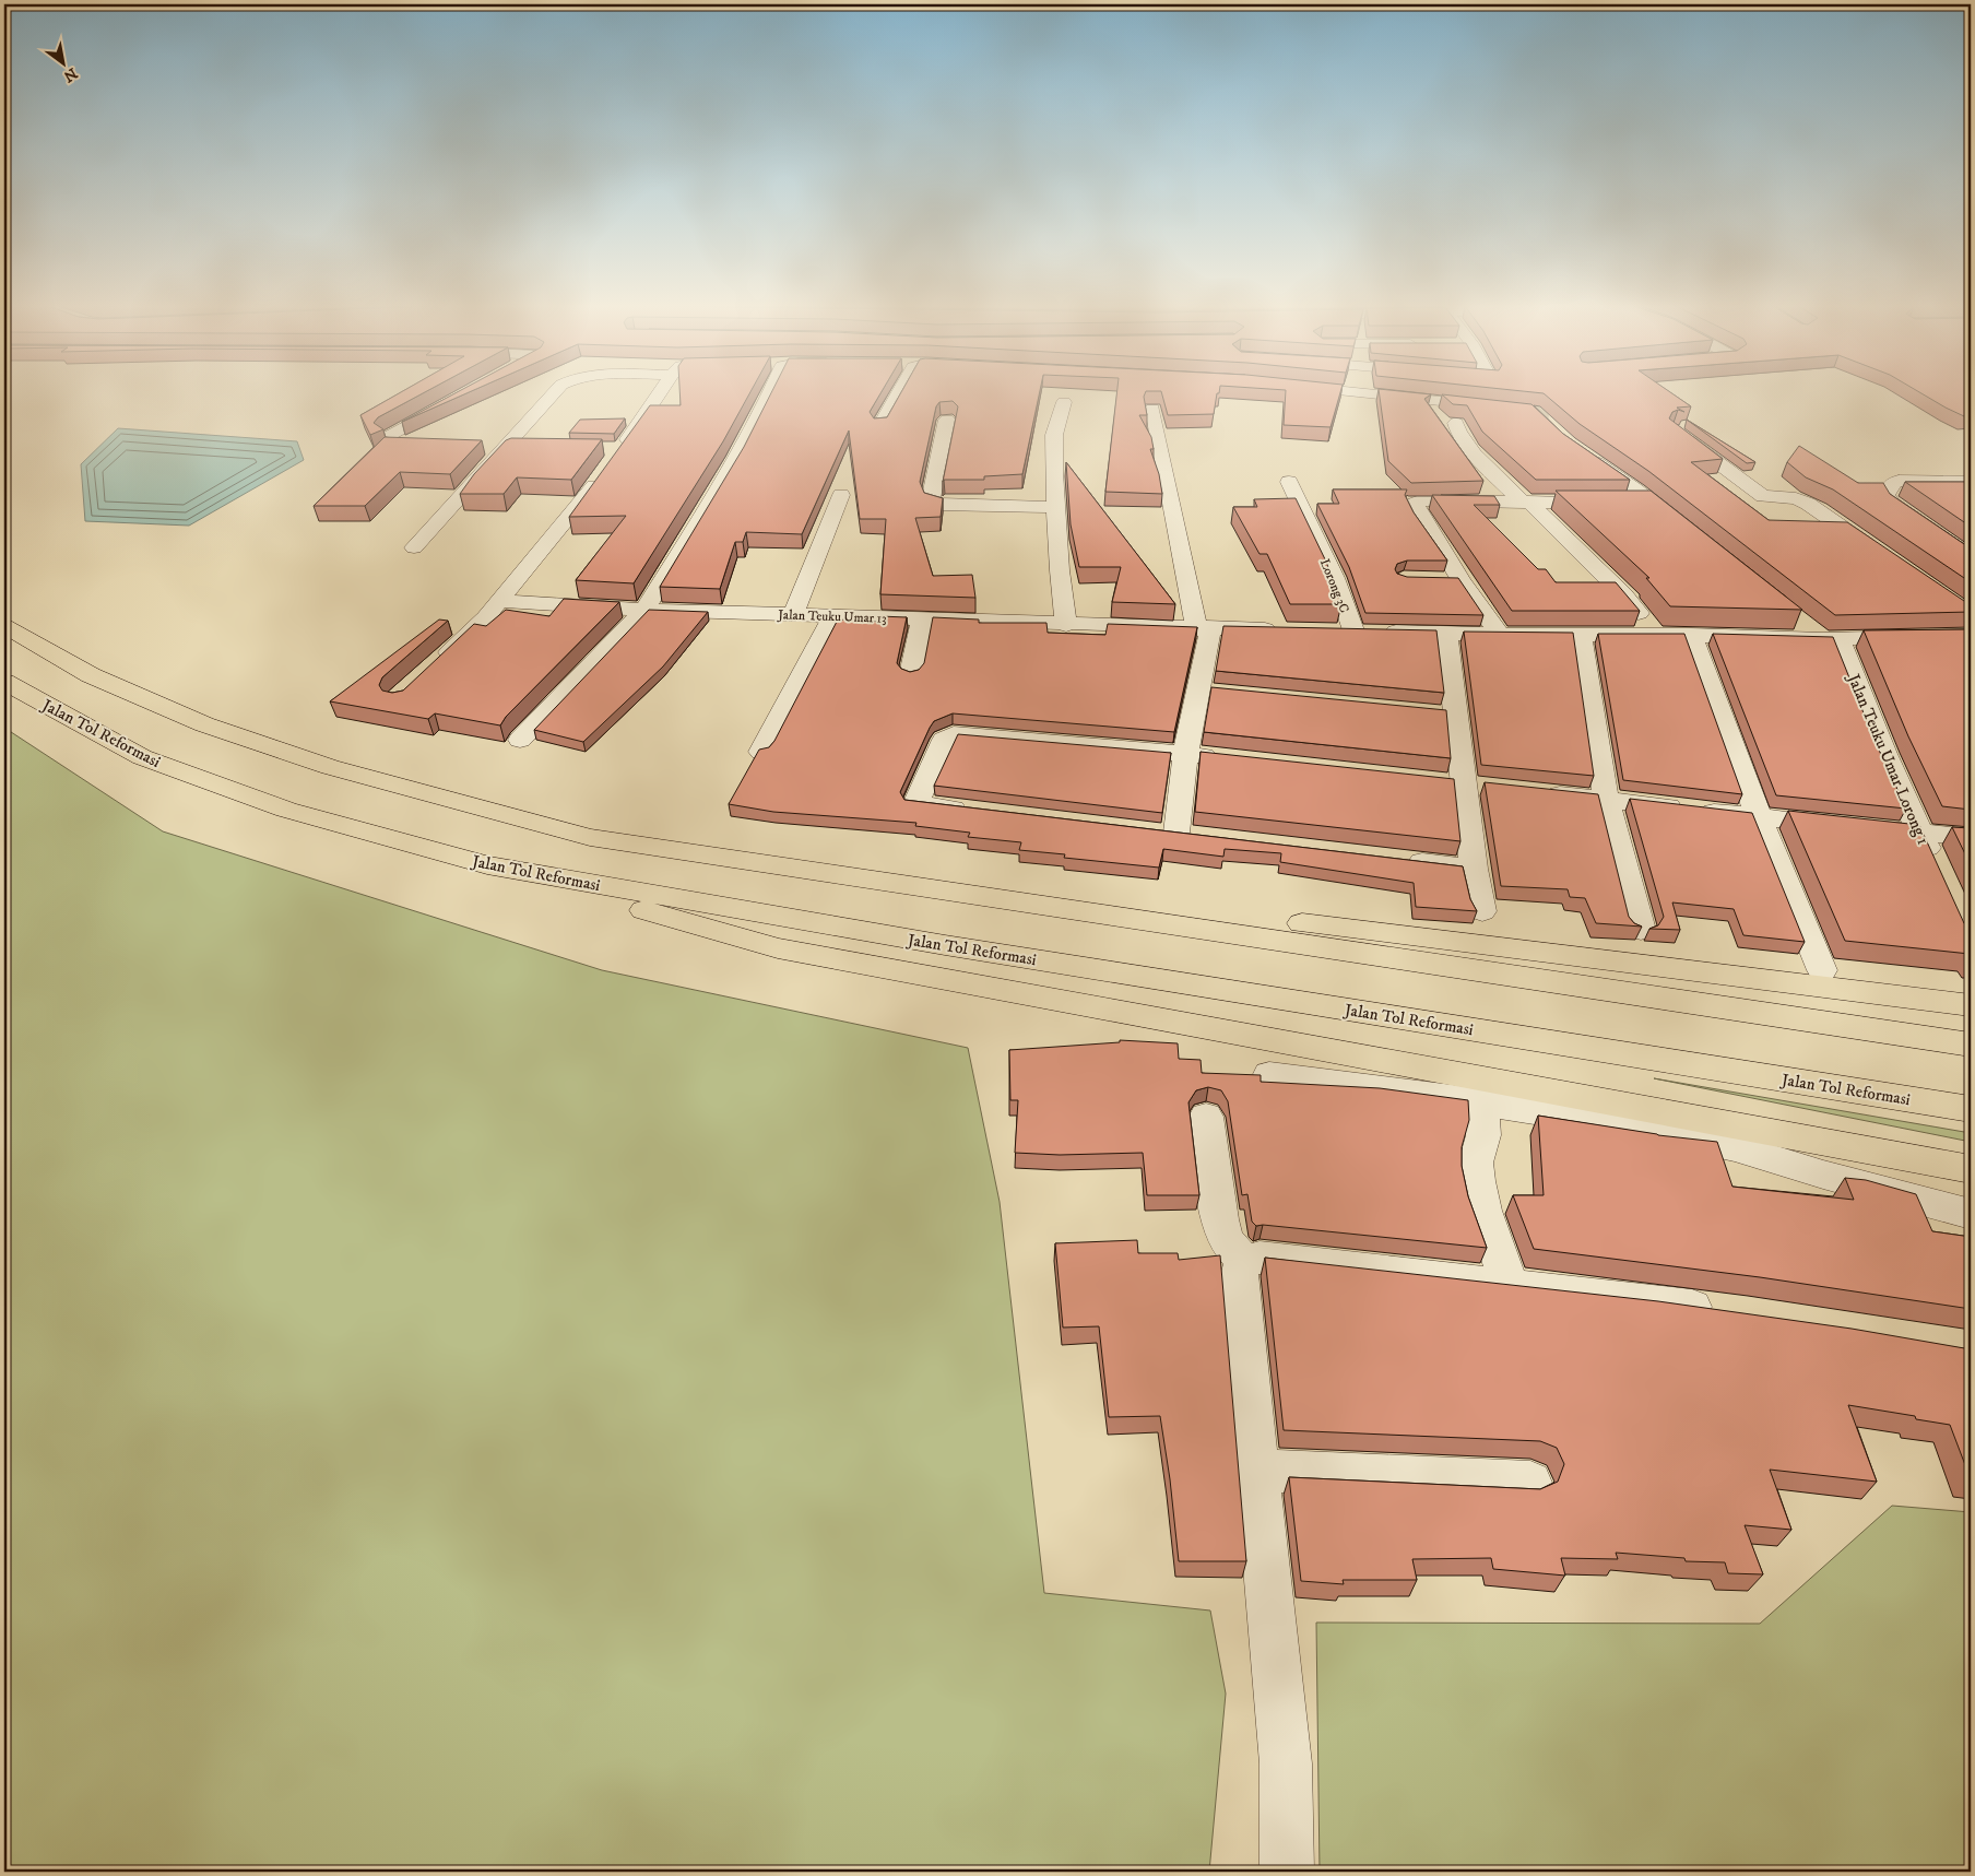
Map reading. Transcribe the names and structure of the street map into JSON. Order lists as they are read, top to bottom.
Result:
{
  "streets": {
    "highway": ["Jalan Tol Reformasi"],
    "street": ["Lorong 3C", "Jalan Teuku Umar 13", "Jalan Teuku Umar Lorong 1"]
  },
  "north": "bottom right"
}
